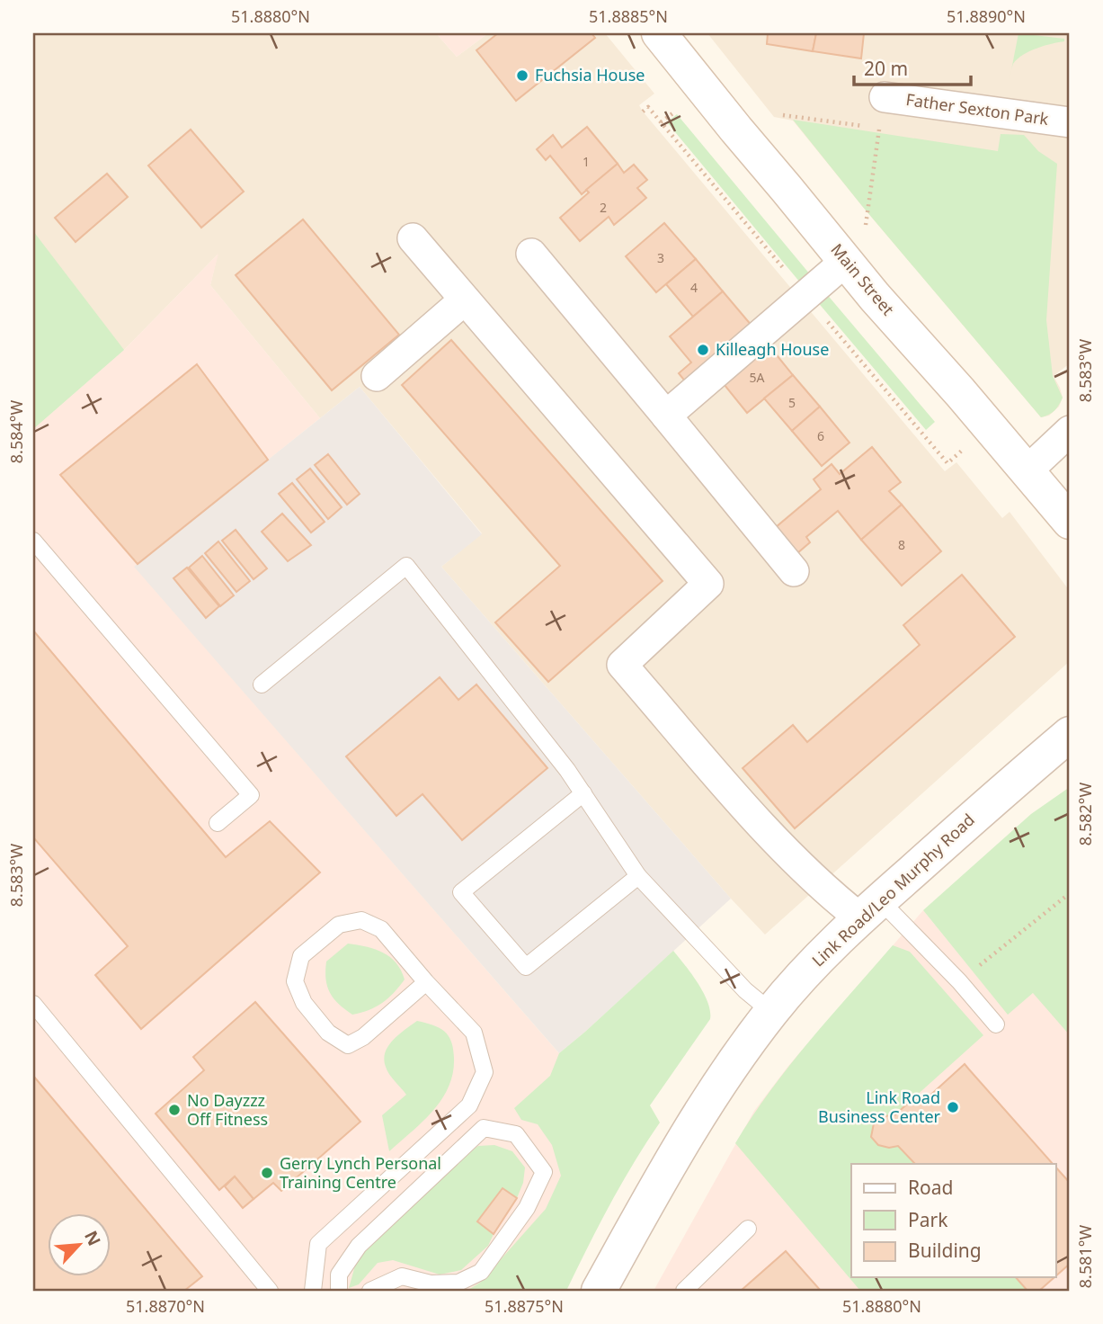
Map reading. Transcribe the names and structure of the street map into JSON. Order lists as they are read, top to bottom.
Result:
{
  "streets": {
    "street": ["Father Sexton Park", "Main Street", "Link Road/Leo Murphy Road"]
  },
  "places": [
    "Fuchsia House",
    "Killeagh House",
    "Link Road Business Center",
    "No Dayzzz Off Fitness",
    "Gerry Lynch Personal Training Centre"
  ],
  "house_numbers": [
    "1",
    "2",
    "3",
    "4",
    "5A",
    "5",
    "6",
    "8"
  ],
  "legend": ["Road", "Park", "Building"],
  "scale_bar": "20 m",
  "north": "top right",
  "coordinates": [
    "51.8880°N",
    "51.8885°N",
    "51.8890°N",
    "8.583°W",
    "8.584°W",
    "8.582°W",
    "8.581°W",
    "51.8870°N",
    "51.8875°N"
  ]
}
